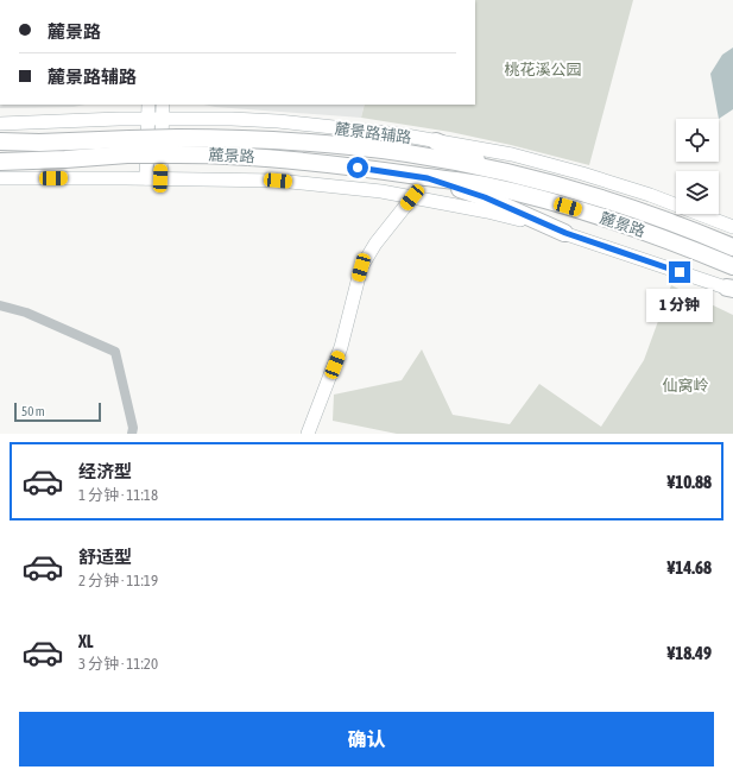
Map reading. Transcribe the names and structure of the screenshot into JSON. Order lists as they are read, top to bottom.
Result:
{
  "streets": {
    "highway": ["麓景路"],
    "street": ["麓景路辅路"]
  },
  "parks": ["桃花溪公园", "仙窝岭"],
  "scale_bar": "50 m",
  "page": {
    "banner": ["麓景路", "麓景路辅路"],
    "bubble": "1 分钟",
    "scale": "50 m",
    "list": [
      {
        "name": "经济型",
        "note": "1 分钟 · 11:18",
        "value": "¥10.88"
      },
      {
        "name": "舒适型",
        "note": "2 分钟 · 11:19",
        "value": "¥14.68"
      },
      {
        "name": "XL",
        "note": "3 分钟 · 11:20",
        "value": "¥18.49"
      }
    ],
    "buttons": "确认"
  }
}
